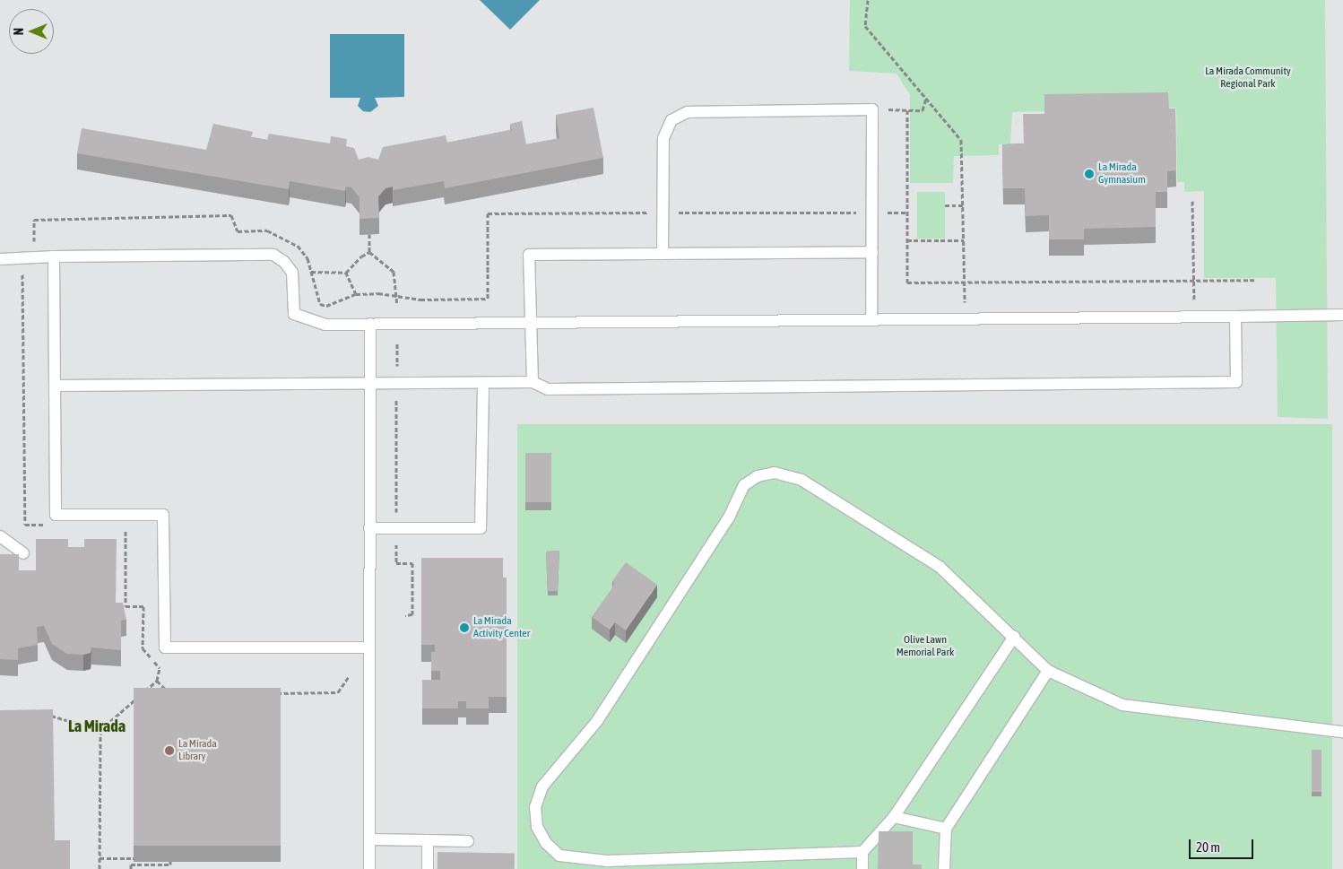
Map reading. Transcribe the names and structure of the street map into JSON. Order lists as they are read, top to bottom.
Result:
{
  "districts": ["La Mirada"],
  "parks": ["La Mirada Community Regional Park", "Olive Lawn Memorial Park"],
  "places": ["La Mirada Gymnasium", "La Mirada Activity Center", "La Mirada Library"],
  "scale_bar": "20 m",
  "north": "left"
}
